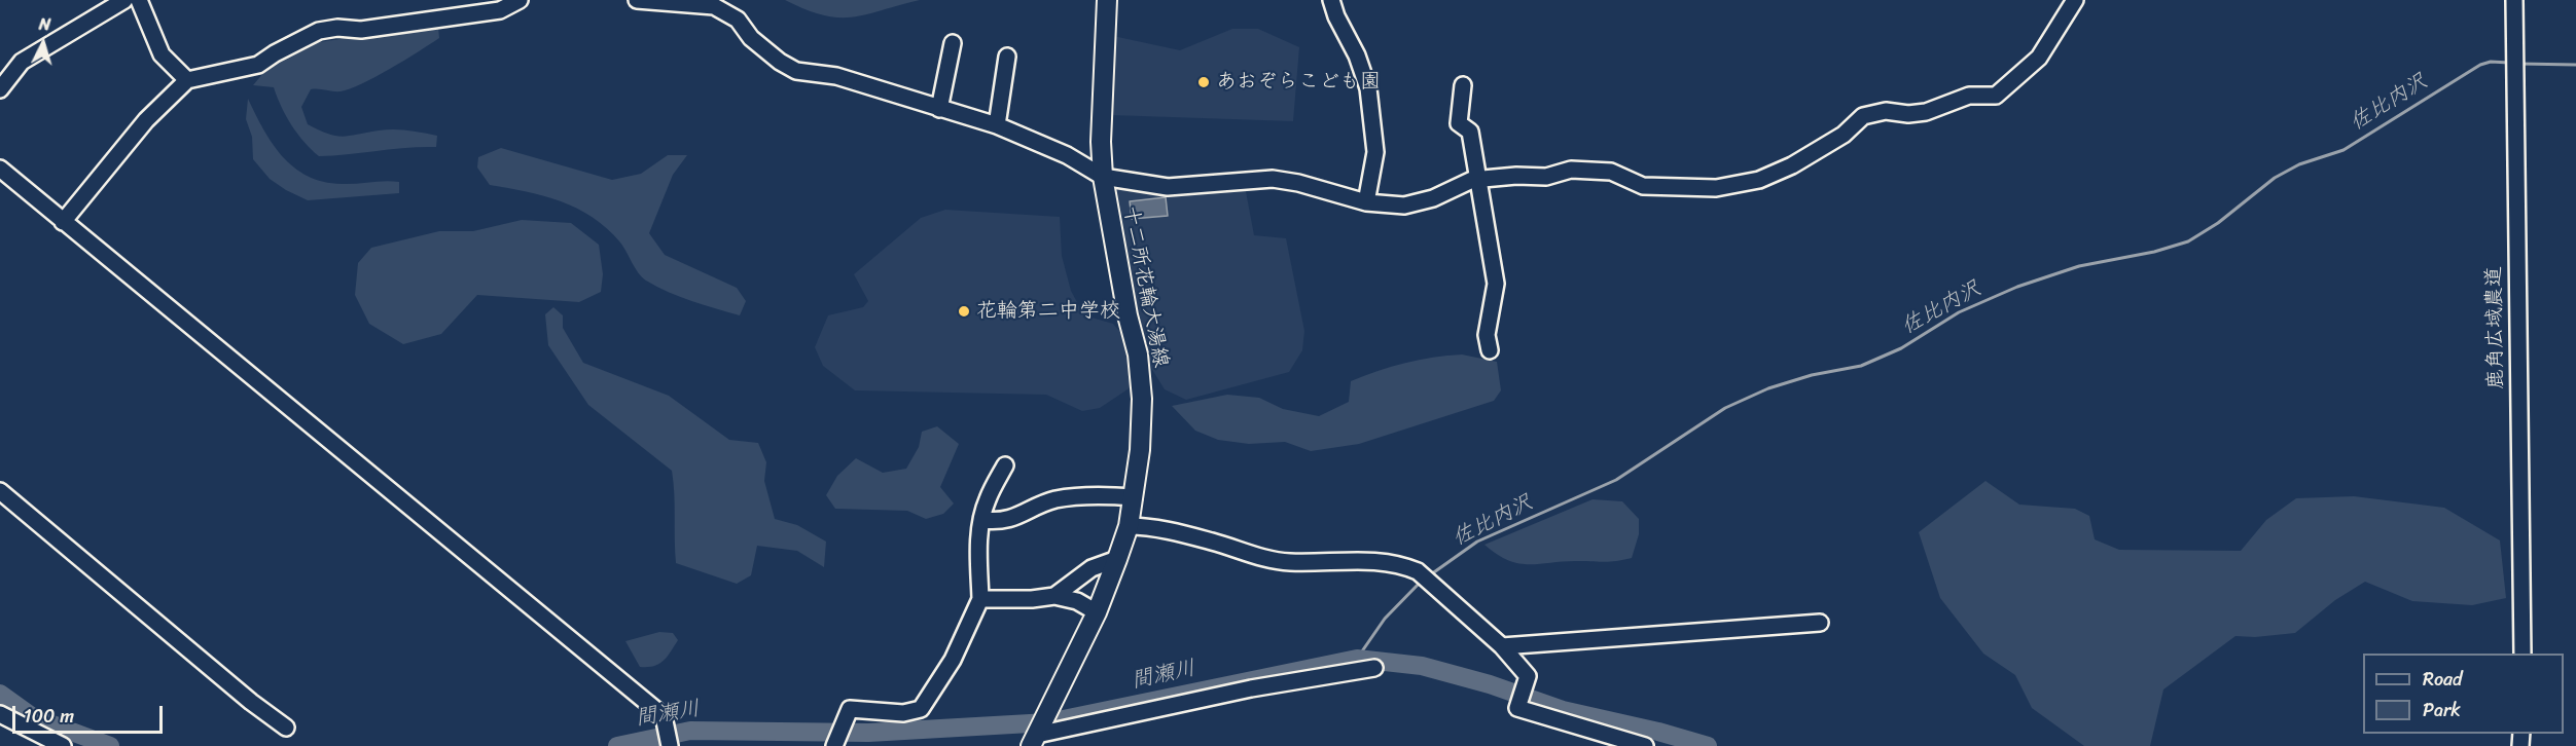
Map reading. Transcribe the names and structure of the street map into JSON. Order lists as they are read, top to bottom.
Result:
{
  "streets": {
    "main road": ["十二所花輪大湯線"],
    "street": ["鹿角広域農道"]
  },
  "water": ["佐比内沢", "間瀬川"],
  "places": ["あおぞらこども園", "花輪第二中学校"],
  "legend": ["Road", "Park"],
  "scale_bar": "100 m",
  "north": "top"
}
